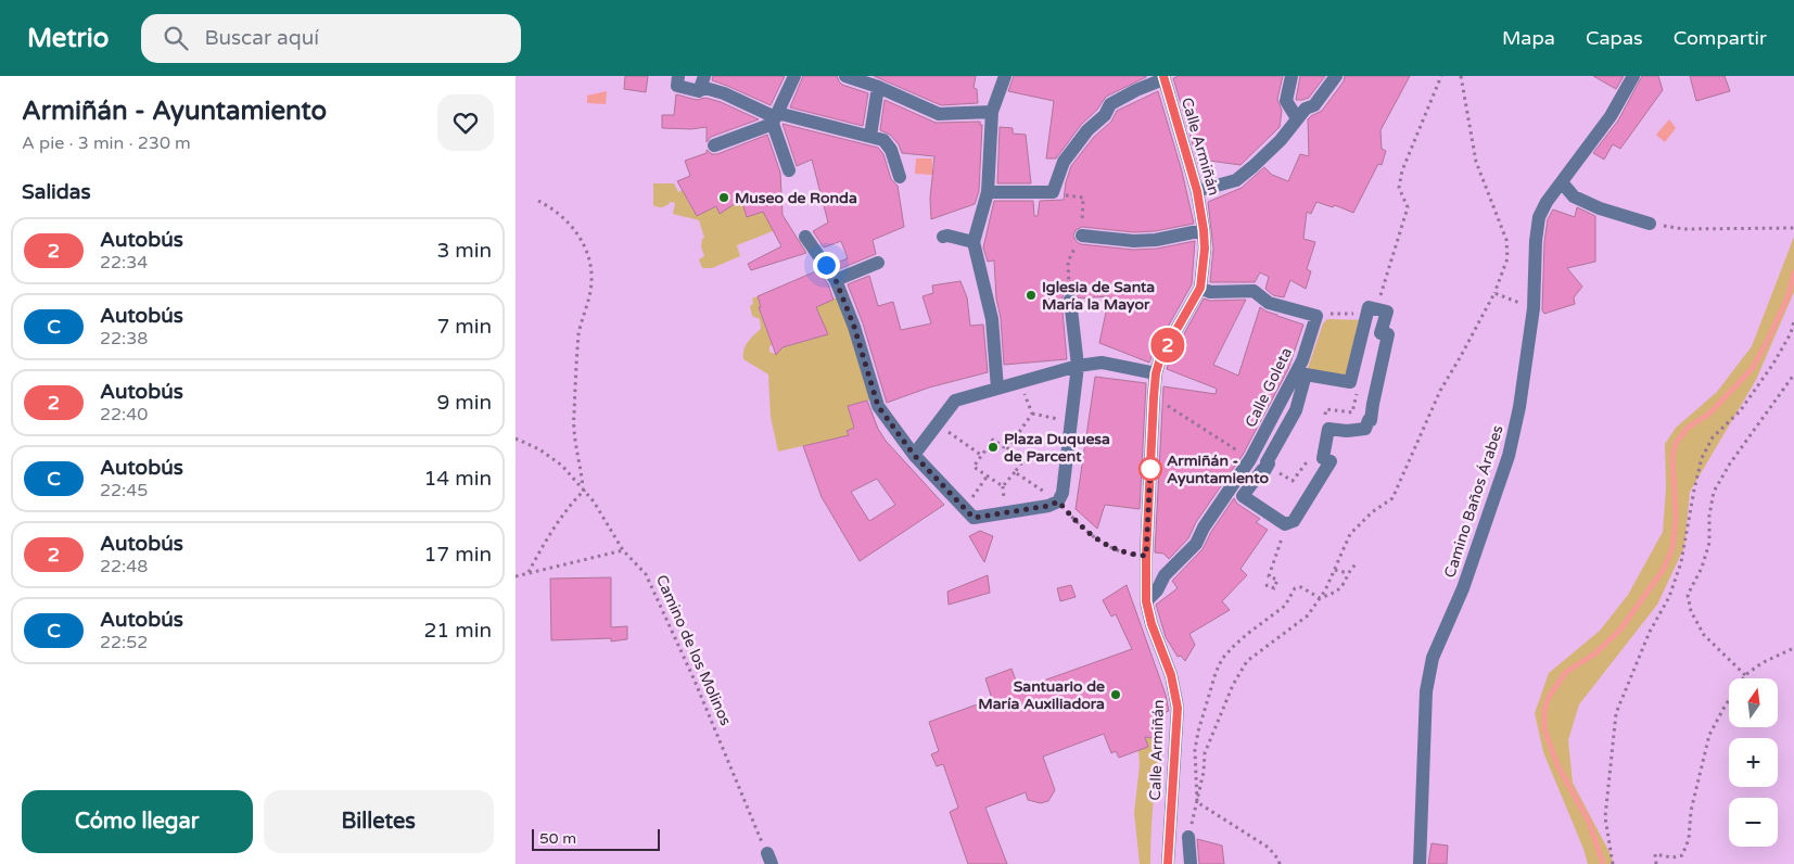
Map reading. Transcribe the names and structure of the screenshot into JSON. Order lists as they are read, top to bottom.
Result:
{
  "streets": {
    "street": ["Calle Armiñán", "Calle Goleta", "Camino Baños Árabes"],
    "path": ["Camino de los Molinos"]
  },
  "crossings": [
    ["Calle Armiñán", "Calle Goleta"]
  ],
  "places": [
    "Museo de Ronda",
    "Iglesia de Santa María la Mayor",
    "Plaza Duquesa de Parcent",
    "Armiñán - Ayuntamiento",
    "Santuario de María Auxiliadora"
  ],
  "lines": ["bus line 2"],
  "scale_bar": "50 m",
  "north": "top",
  "page": {
    "header": "Metrio",
    "search": "Buscar aquí",
    "nav": ["Mapa", "Capas", "Compartir"],
    "heading": [
      ["Armiñán - Ayuntamiento", "A pie · 3 min · 230 m"],
      "Salidas"
    ],
    "on_map": "2",
    "list": [
      {
        "mark": "2",
        "name": "Autobús",
        "note": "22:34",
        "value": "3 min"
      },
      {
        "mark": "C",
        "name": "Autobús",
        "note": "22:38",
        "value": "7 min"
      },
      {
        "mark": "2",
        "name": "Autobús",
        "note": "22:40",
        "value": "9 min"
      },
      {
        "mark": "C",
        "name": "Autobús",
        "note": "22:45",
        "value": "14 min"
      },
      {
        "mark": "2",
        "name": "Autobús",
        "note": "22:48",
        "value": "17 min"
      },
      {
        "mark": "C",
        "name": "Autobús",
        "note": "22:52",
        "value": "21 min"
      }
    ],
    "map_buttons": ["+", "−"],
    "buttons": ["Cómo llegar", "Billetes"],
    "scale": "50 m"
  }
}
